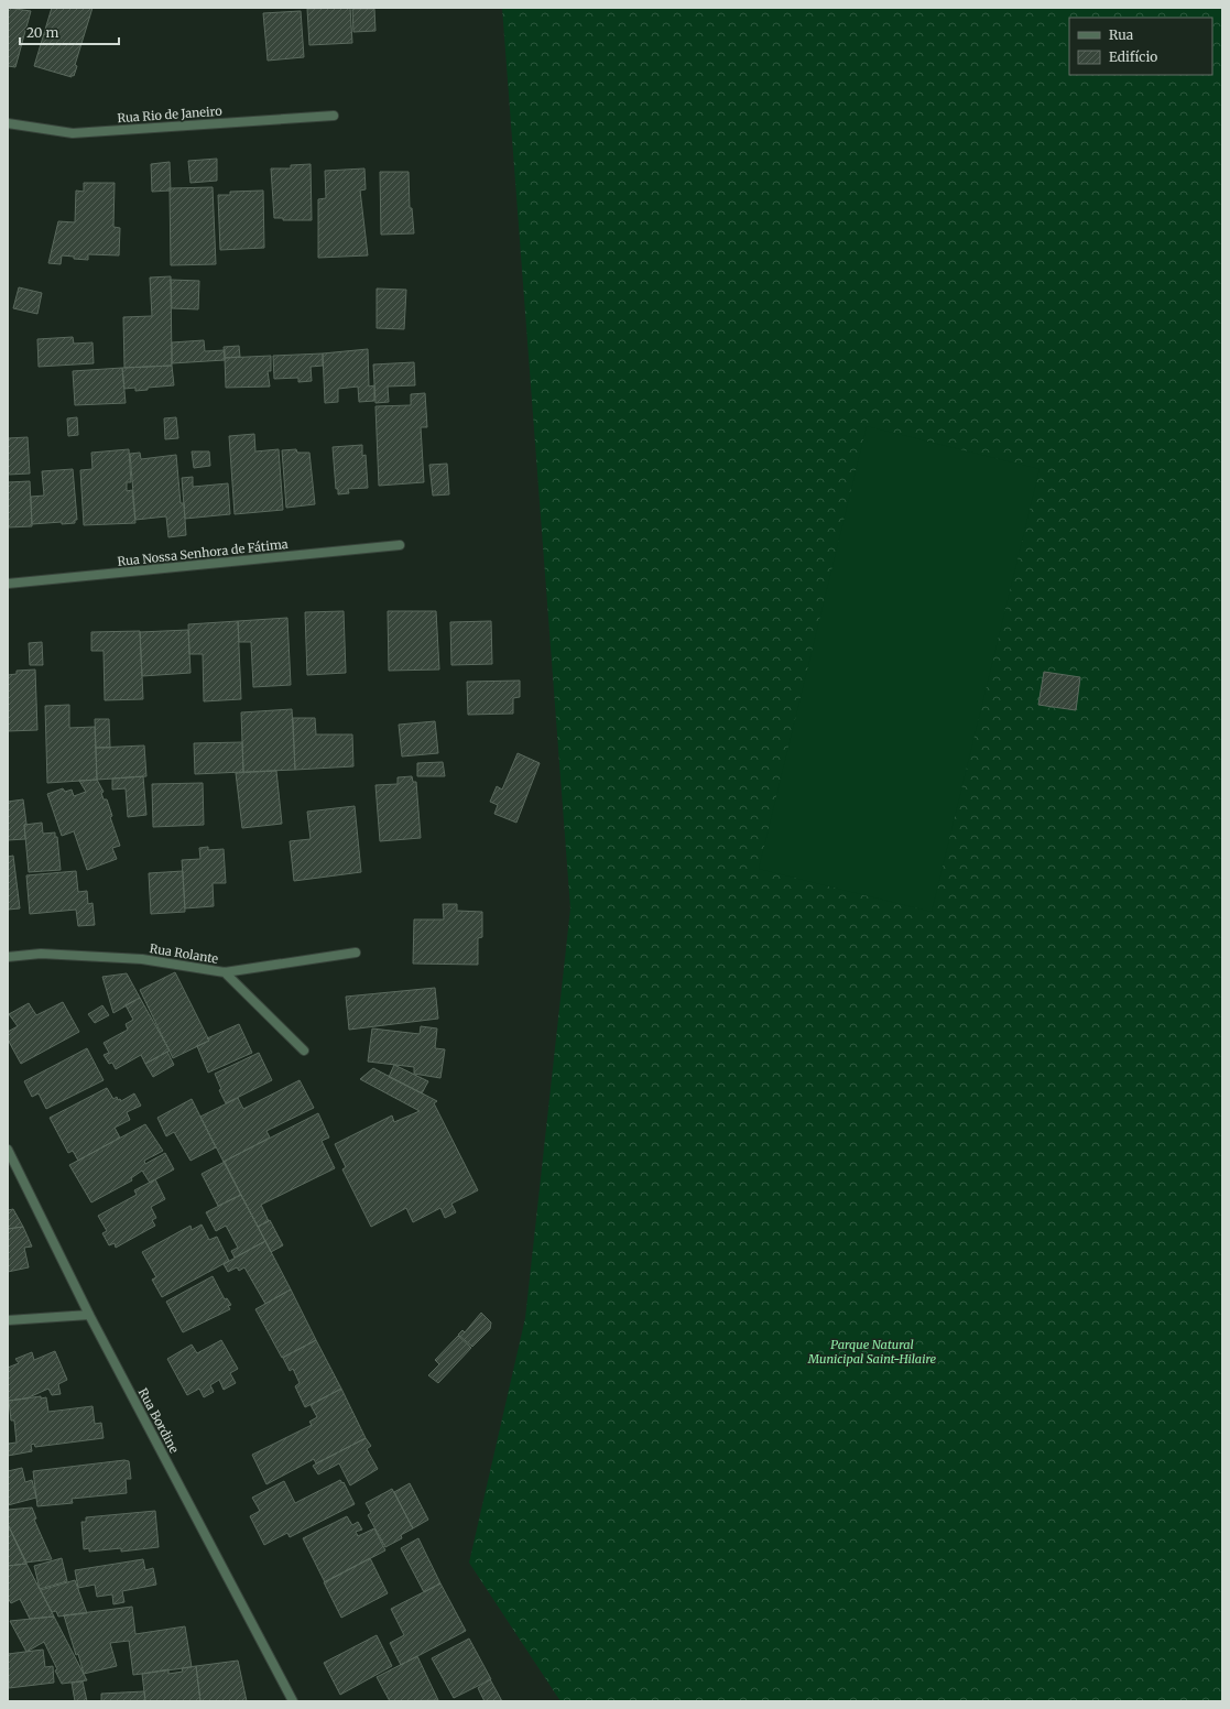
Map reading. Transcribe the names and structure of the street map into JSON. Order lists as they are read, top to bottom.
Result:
{
  "streets": {
    "street": [
      "Rua Rio de Janeiro",
      "Rua Nossa Senhora de Fátima",
      "Rua Rolante",
      "Rua Bordine"
    ]
  },
  "parks": ["Parque Natural Municipal Saint-Hilaire"],
  "legend": ["Rua", "Edifício"],
  "scale_bar": "20 m"
}
